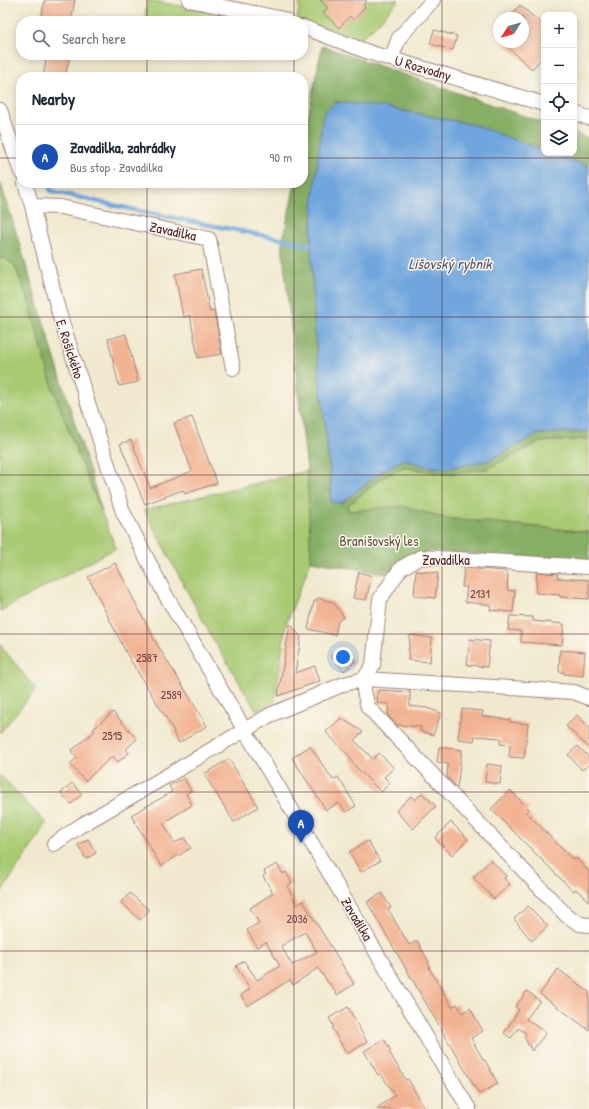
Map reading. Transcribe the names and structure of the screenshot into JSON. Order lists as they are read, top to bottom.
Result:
{
  "streets": {
    "street": ["U Rozvodny", "Zavadilka", "E. Rošického"]
  },
  "crossings": [
    ["Zavadilka", "E. Rošického"]
  ],
  "water": ["Lišovský rybník"],
  "parks": ["Branišovský les"],
  "house_numbers": [
    "2131",
    "2587",
    "2589",
    "2515",
    "2036"
  ],
  "north": "bottom left",
  "page": {
    "map_buttons": ["+", "−"],
    "search": "Search here",
    "heading": "Nearby",
    "list": [
      {
        "mark": "A",
        "name": "Zavadilka, zahrádky",
        "note": "Bus stop · Zavadilka",
        "value": "90 m"
      }
    ],
    "pins": "A"
  }
}
